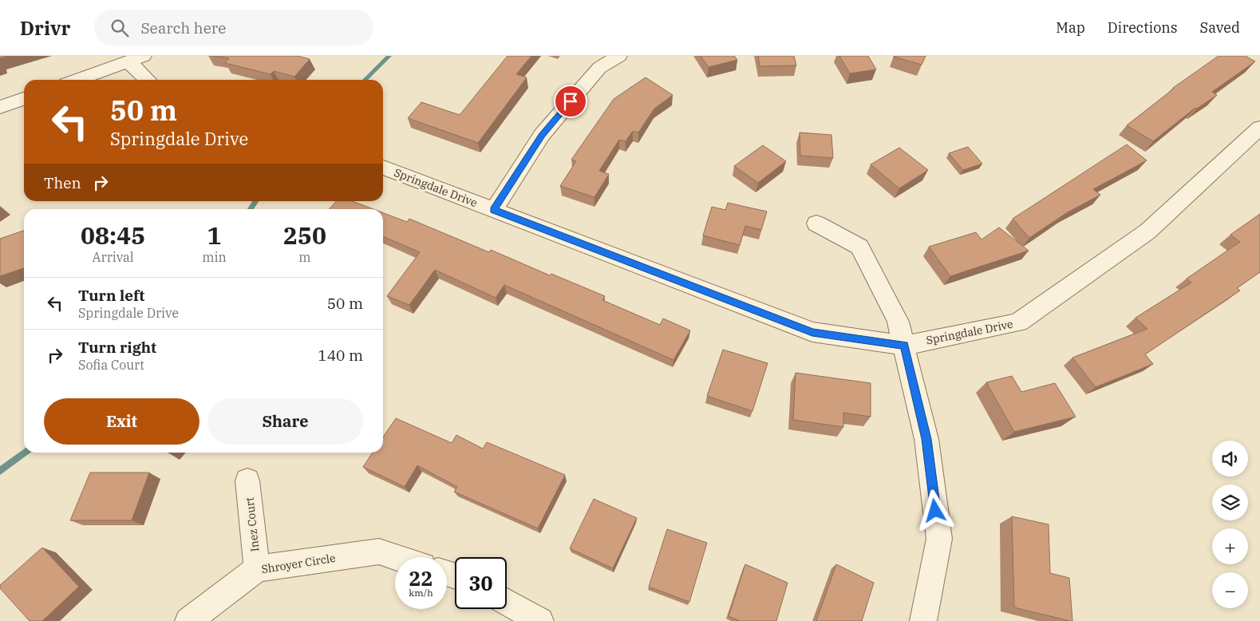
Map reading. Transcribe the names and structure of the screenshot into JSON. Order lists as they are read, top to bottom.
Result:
{
  "streets": {
    "street": ["Springdale Drive", "Inez Court", "Shroyer Circle"]
  },
  "crossings": [
    ["Inez Court", "Shroyer Circle"]
  ],
  "page": {
    "header": "Drivr",
    "search": "Search here",
    "nav": ["Map", "Directions", "Saved"],
    "turn": ["50 m", "Springdale Drive"],
    "then": "Then",
    "eta": [
      "08:45",
      "Arrival",
      "1",
      "min",
      "250",
      "m"
    ],
    "list": [
      {
        "name": "Turn left",
        "note": "Springdale Drive",
        "value": "50 m"
      },
      {
        "name": "Turn right",
        "note": "Sofia Court",
        "value": "140 m"
      }
    ],
    "buttons": ["Exit", "Share"],
    "map_buttons": ["+", "−"],
    "speed": "22 km/h",
    "limit": "30"
  }
}
